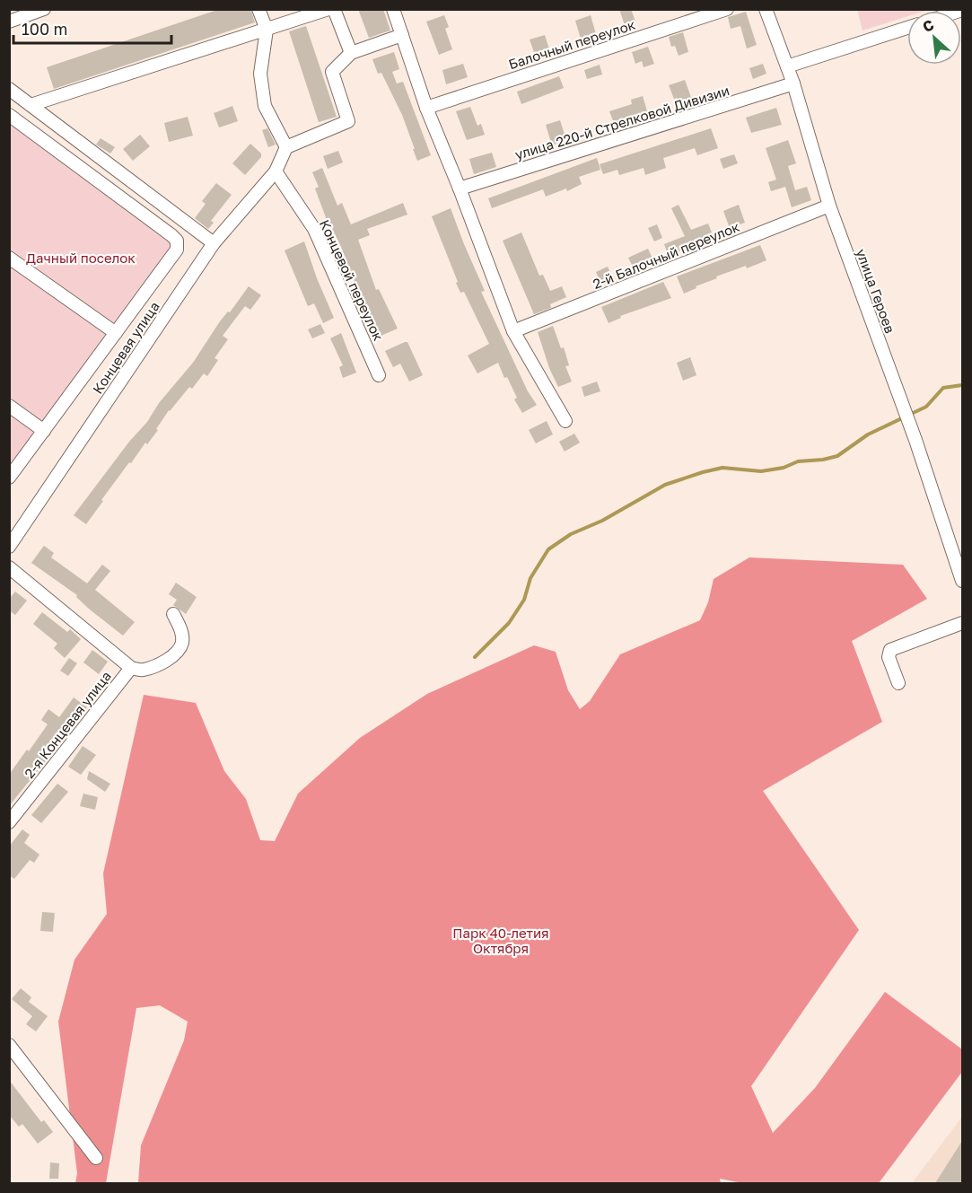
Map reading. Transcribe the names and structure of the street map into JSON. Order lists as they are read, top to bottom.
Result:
{
  "streets": {
    "street": [
      "Балочный переулок",
      "улица 220-й Стрелковой Дивизии",
      "2-й Балочный переулок",
      "Концевой переулок",
      "улица Героев",
      "Концевая улица",
      "2-я Концевая улица"
    ]
  },
  "crossings": [
    ["улица 220-й Стрелковой Дивизии", "улица Героев"],
    ["2-й Балочный переулок", "улица Героев"],
    ["Концевой переулок", "Концевая улица"]
  ],
  "parks": ["Дачный поселок", "Парк 40-летия Октября"],
  "scale_bar": "100 m",
  "north": "top left"
}
